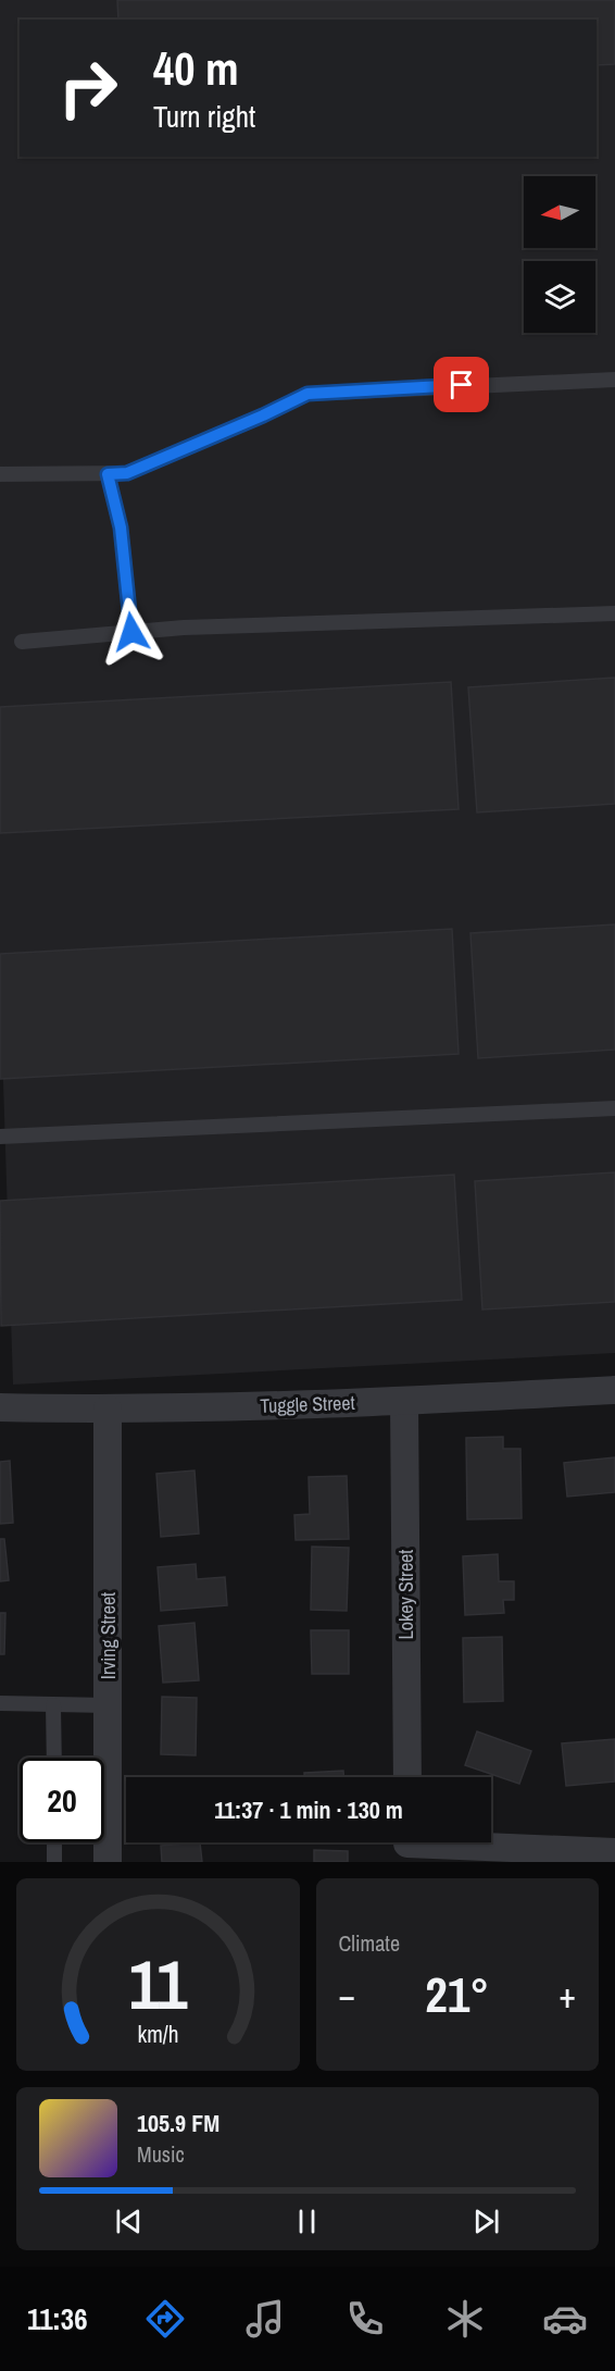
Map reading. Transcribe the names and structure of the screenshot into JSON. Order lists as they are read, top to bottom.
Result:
{
  "streets": {
    "street": ["Tuggle Street", "Lokey Street", "Irving Street"]
  },
  "crossings": [
    ["Tuggle Street", "Lokey Street"],
    ["Tuggle Street", "Irving Street"]
  ],
  "north": "left",
  "page": {
    "turn": ["40 m", "Turn right"],
    "limit": "20",
    "trip": "11:37 · 1 min · 130 m",
    "tile": "Climate",
    "heat": ["−", "21°", "+"],
    "song": ["105.9 FM", "Music"],
    "tabs": "11:36",
    "gauge": ["11", "km/h"]
  }
}
